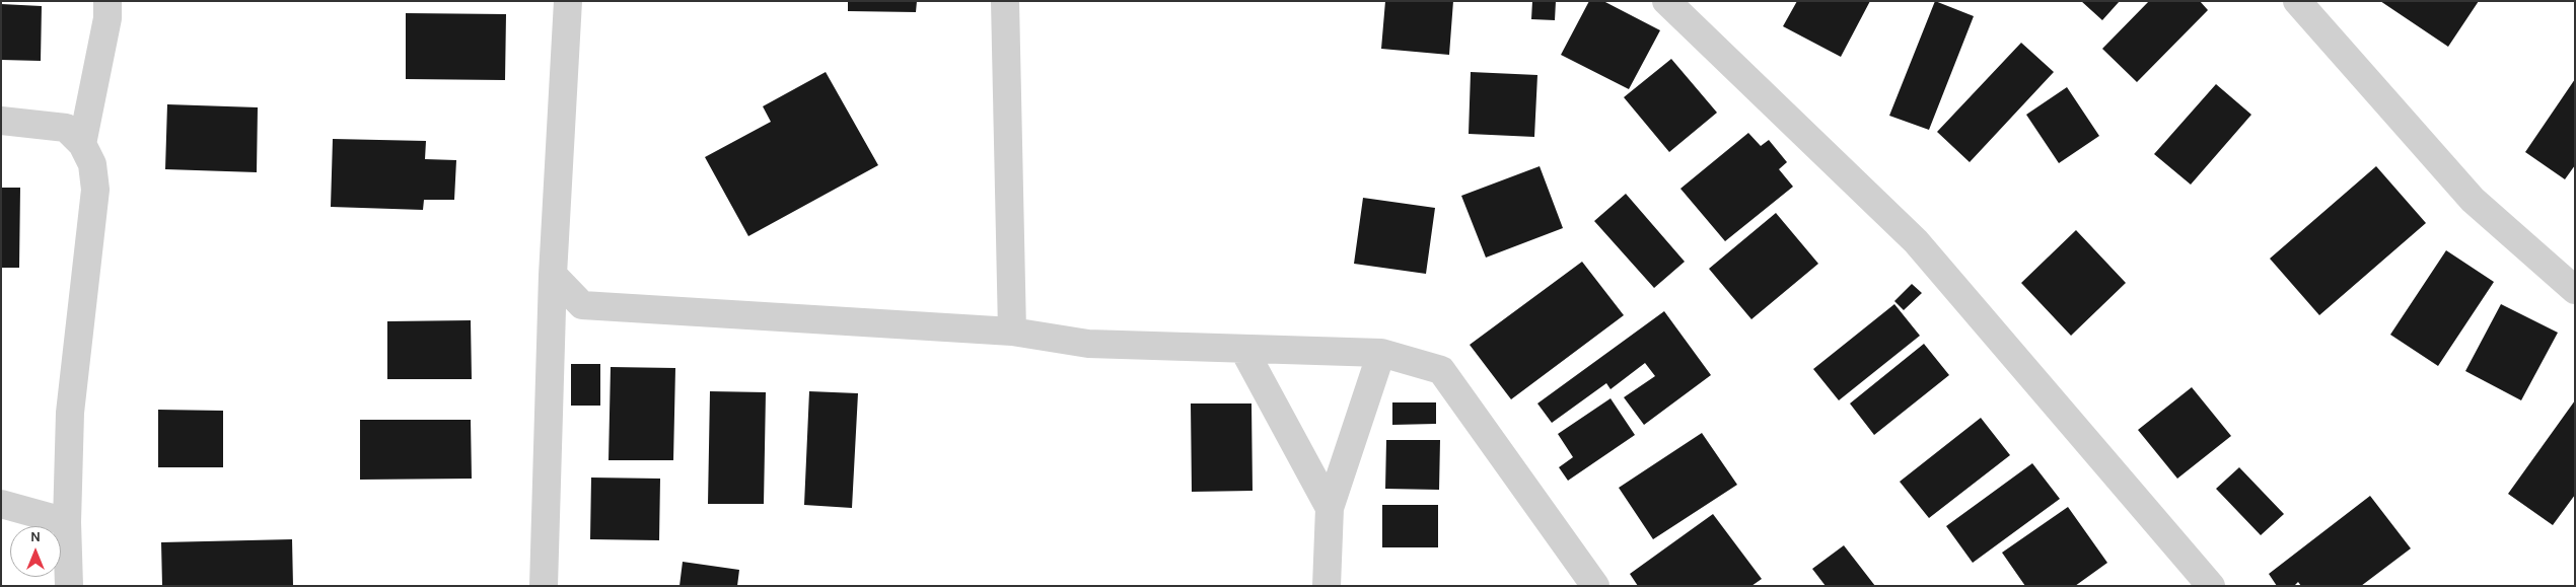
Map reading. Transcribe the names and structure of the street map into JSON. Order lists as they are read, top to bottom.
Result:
{
  "north": "top"
}
